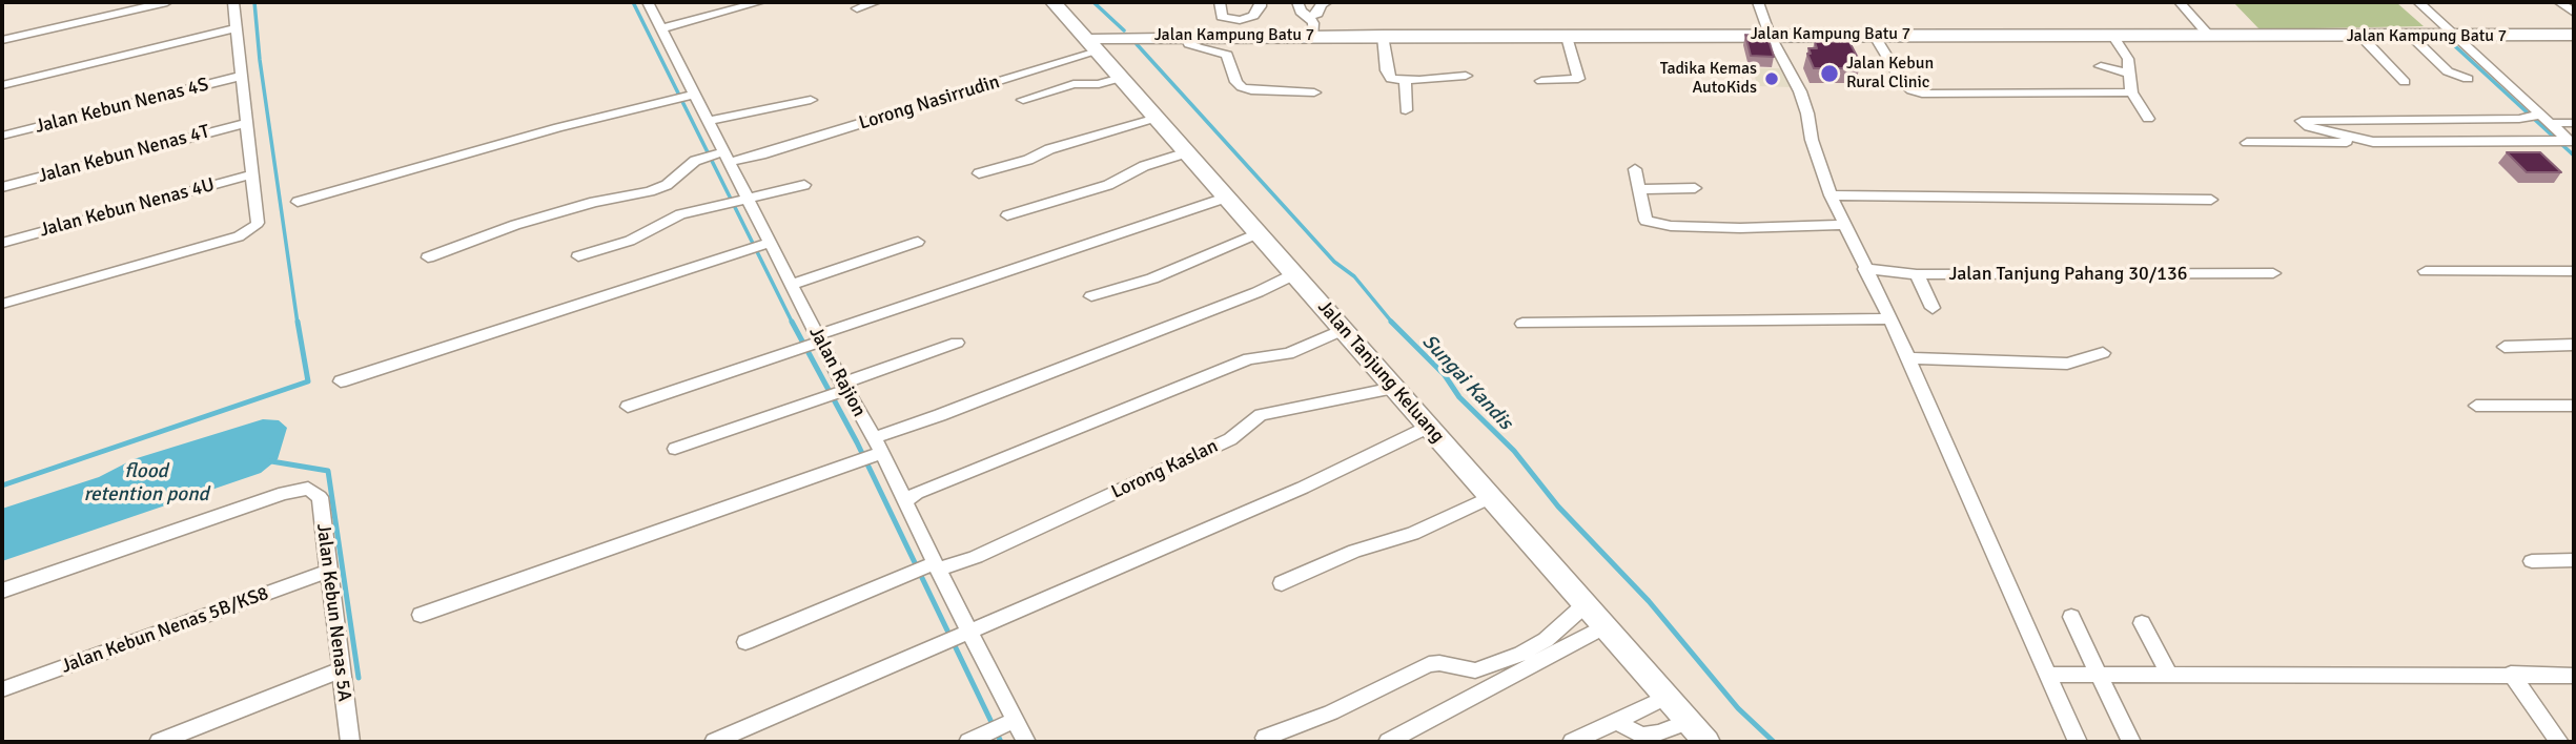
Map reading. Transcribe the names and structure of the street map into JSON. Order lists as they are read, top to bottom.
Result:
{
  "streets": {
    "street": [
      "Jalan Kampung Batu 7",
      "Lorong Nasirrudin",
      "Jalan Kebun Nenas 4S",
      "Jalan Kebun Nenas 4T",
      "Jalan Kebun Nenas 4U",
      "Jalan Tanjung Pahang 30/136",
      "Jalan Rajion",
      "Jalan Tanjung Keluang",
      "Lorong Kaslan",
      "Jalan Kebun Nenas 5A",
      "Jalan Kebun Nenas 5B/KS8"
    ]
  },
  "crossings": [
    ["Jalan Kampung Batu 7", "Lorong Nasirrudin"],
    ["Jalan Kampung Batu 7", "Jalan Tanjung Keluang"],
    ["Lorong Nasirrudin", "Jalan Rajion"],
    ["Lorong Nasirrudin", "Jalan Tanjung Keluang"],
    ["Jalan Rajion", "Lorong Kaslan"],
    ["Jalan Tanjung Keluang", "Lorong Kaslan"],
    ["Jalan Kebun Nenas 5A", "Jalan Kebun Nenas 5B/KS8"]
  ],
  "water": ["Sungai Kandis", "flood retention pond"],
  "places": ["Jalan Kebun Rural Clinic", "Tadika Kemas AutoKids"]
}
